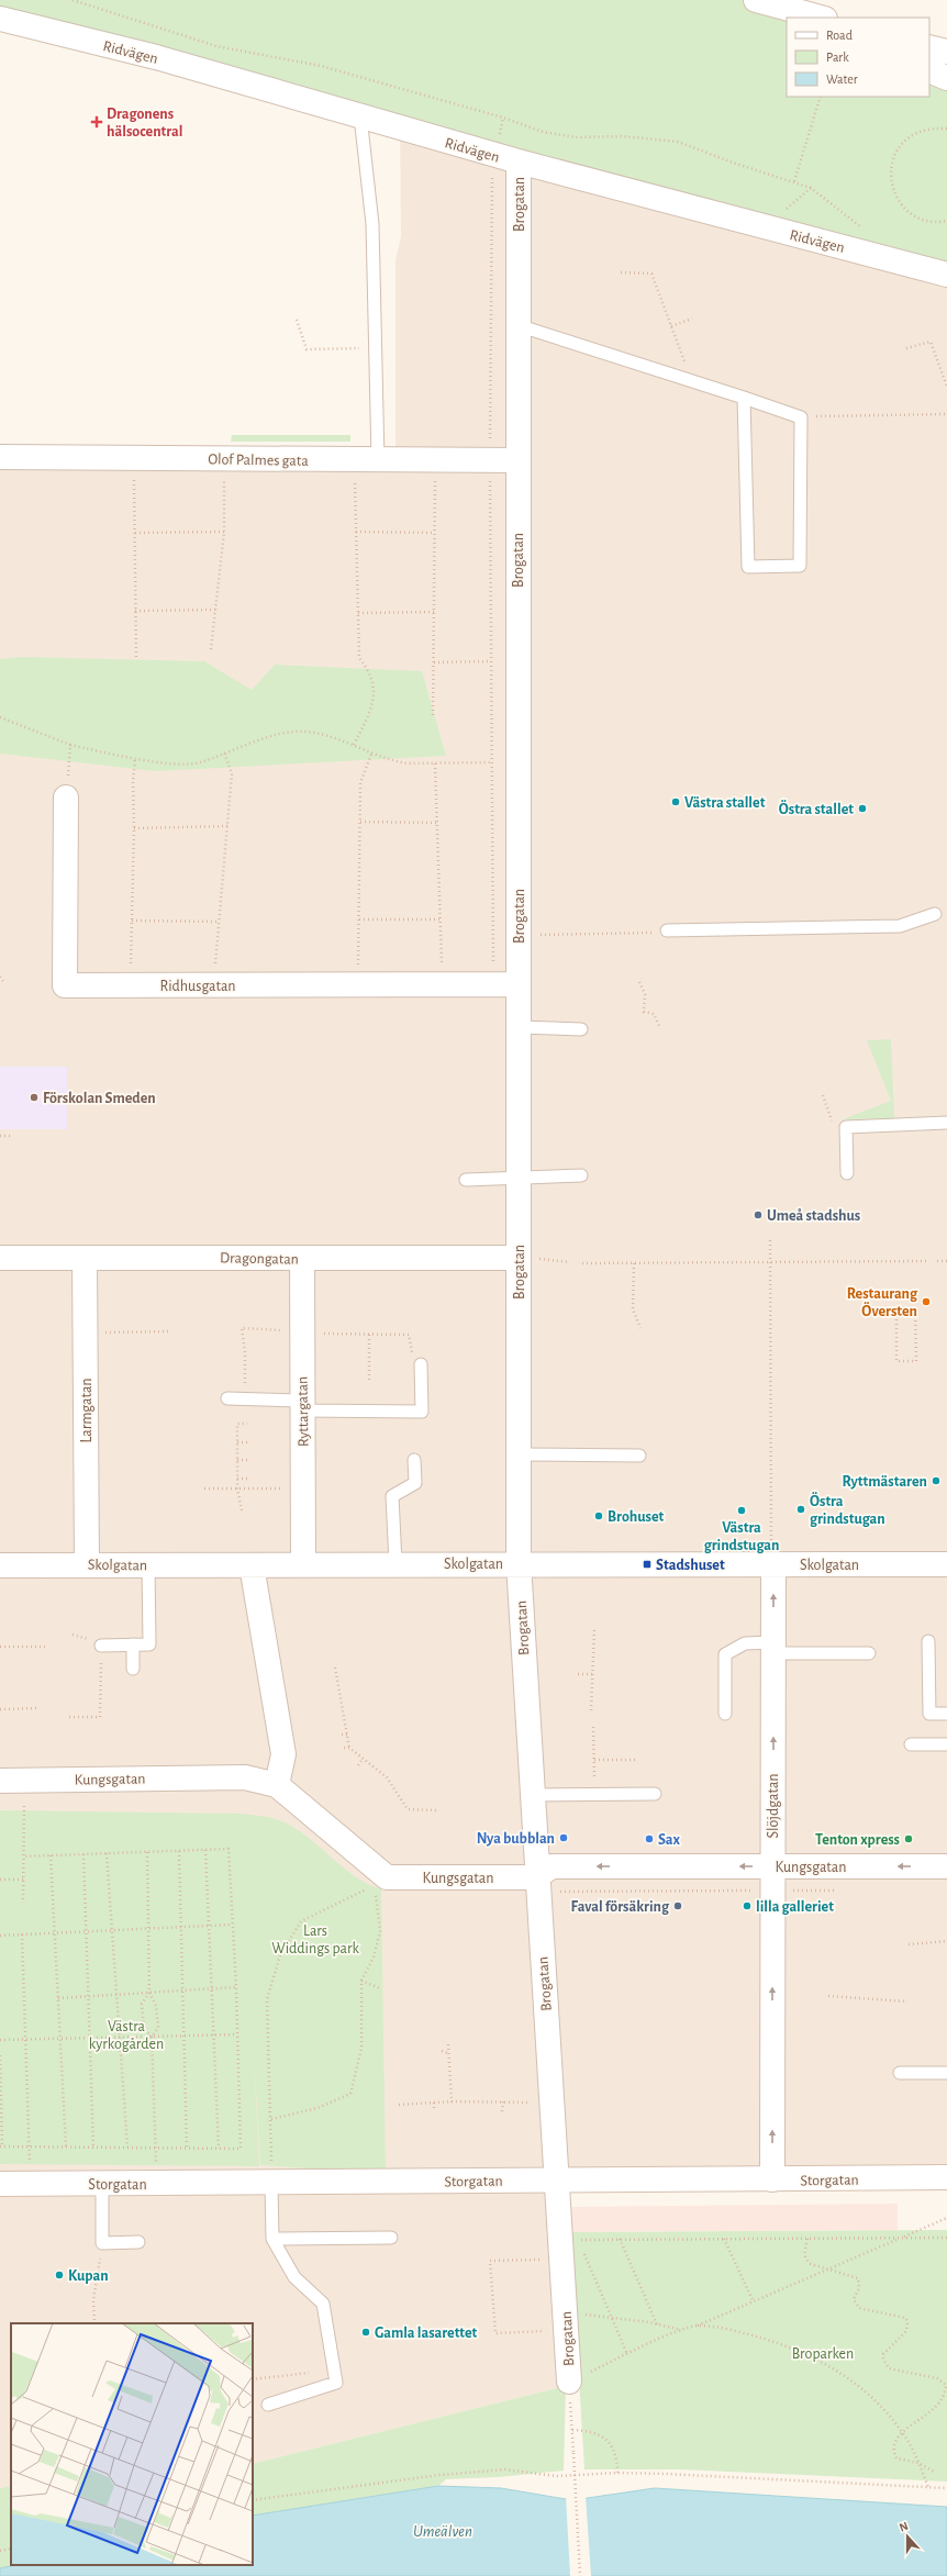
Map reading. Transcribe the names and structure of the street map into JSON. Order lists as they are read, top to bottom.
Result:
{
  "streets": {
    "street": [
      "Ridvägen",
      "Brogatan",
      "Olof Palmes gata",
      "Ridhusgatan",
      "Dragongatan",
      "Larmgatan",
      "Ryttargatan",
      "Skolgatan",
      "Kungsgatan",
      "Slöjdgatan",
      "Storgatan"
    ]
  },
  "crossings": [
    ["Ridvägen", "Brogatan"],
    ["Brogatan", "Olof Palmes gata"],
    ["Brogatan", "Ridhusgatan"],
    ["Brogatan", "Dragongatan"],
    ["Brogatan", "Skolgatan"],
    ["Brogatan", "Kungsgatan"],
    ["Brogatan", "Storgatan"],
    ["Dragongatan", "Larmgatan"],
    ["Dragongatan", "Ryttargatan"],
    ["Larmgatan", "Skolgatan"],
    ["Ryttargatan", "Skolgatan"],
    ["Skolgatan", "Slöjdgatan"],
    ["Kungsgatan", "Slöjdgatan"],
    ["Slöjdgatan", "Storgatan"]
  ],
  "one_way": ["Kungsgatan", "Slöjdgatan"],
  "water": ["Umeälven"],
  "parks": ["Lars Widdings park", "Västra kyrkogården", "Broparken"],
  "places": {
    "health": ["Dragonens hälsocentral"],
    "other": [
      "Västra stallet",
      "Östra stallet",
      "Förskolan Smeden",
      "Umeå stadshus",
      "Restaurang Översten",
      "Ryttmästaren",
      "Östra grindstugan",
      "Västra grindstugan",
      "Brohuset",
      "Nya bubblan",
      "Sax",
      "Tenton xpress",
      "Faval försäkring",
      "lilla galleriet",
      "Kupan",
      "Gamla lasarettet"
    ],
    "transit": ["Stadshuset"]
  },
  "legend": ["Road", "Park", "Water"],
  "north": "top"
}
